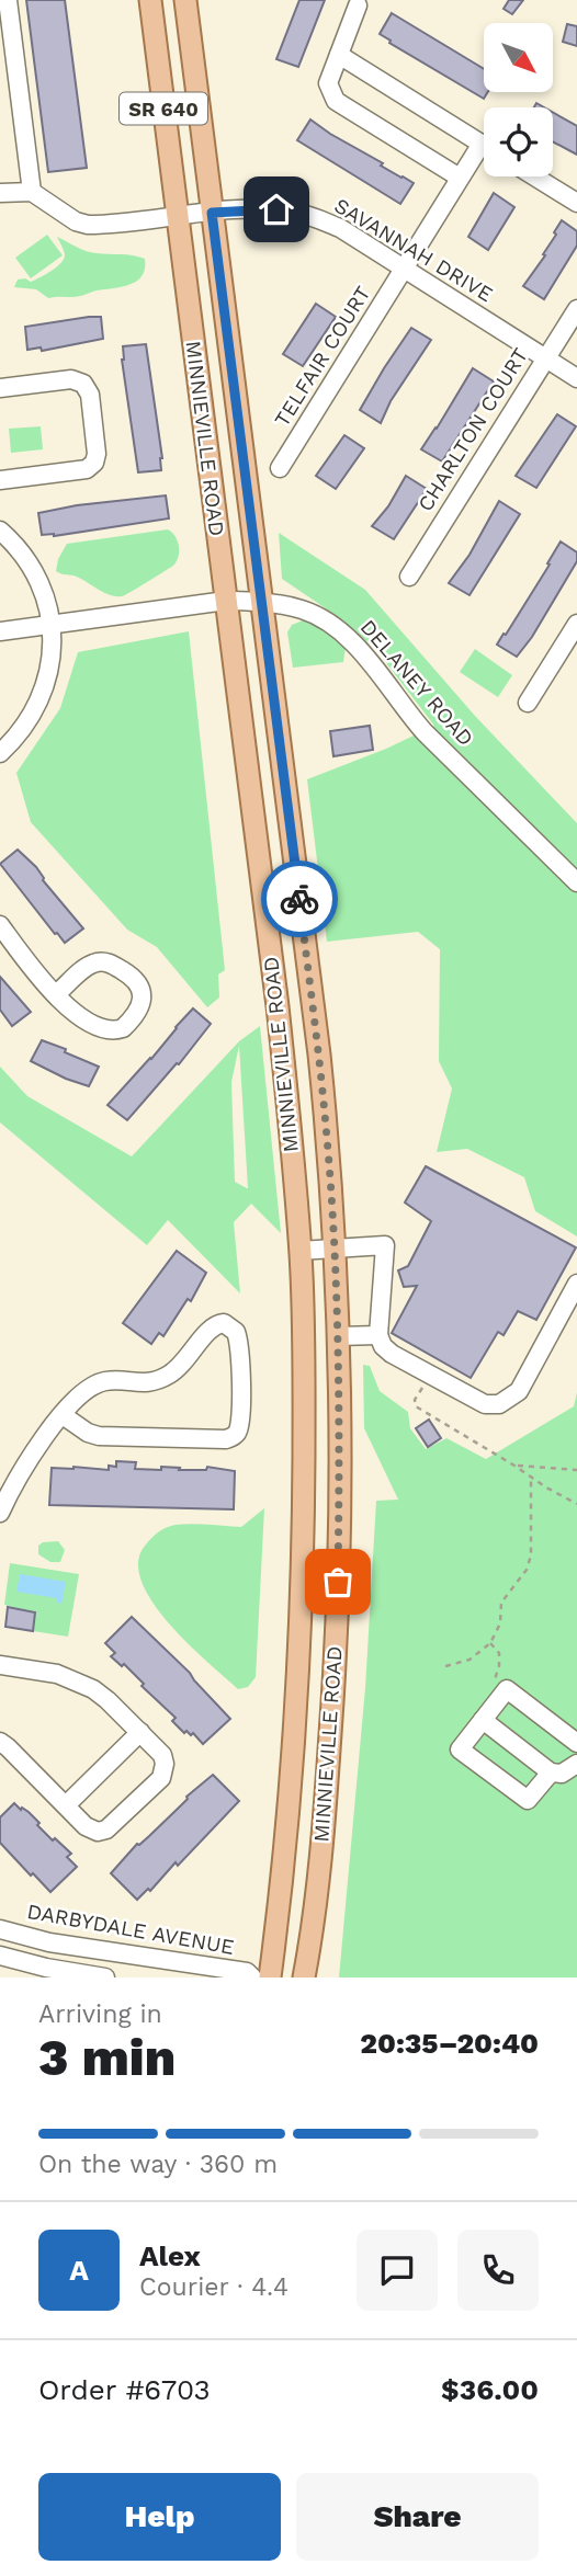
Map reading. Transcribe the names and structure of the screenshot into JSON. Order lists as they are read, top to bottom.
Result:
{
  "streets": {
    "main road": ["SR 640", "MINNIEVILLE ROAD"],
    "street": [
      "SAVANNAH DRIVE",
      "TELFAIR COURT",
      "CHARLTON COURT",
      "DELANEY ROAD",
      "DARBYDALE AVENUE"
    ]
  },
  "crossings": [
    ["SAVANNAH DRIVE", "TELFAIR COURT"],
    ["SAVANNAH DRIVE", "CHARLTON COURT"],
    ["SAVANNAH DRIVE", "MINNIEVILLE ROAD"],
    ["MINNIEVILLE ROAD", "DELANEY ROAD"]
  ],
  "north": "bottom right",
  "page": {
    "heading": ["3 min", "Arriving in", "20:35–20:40"],
    "panel": [
      "Alex",
      "Courier · 4.4",
      "Order #6703",
      "$36.00"
    ],
    "bar": "On the way · 360 m",
    "round": "A",
    "buttons": ["Help", "Share"]
  }
}
